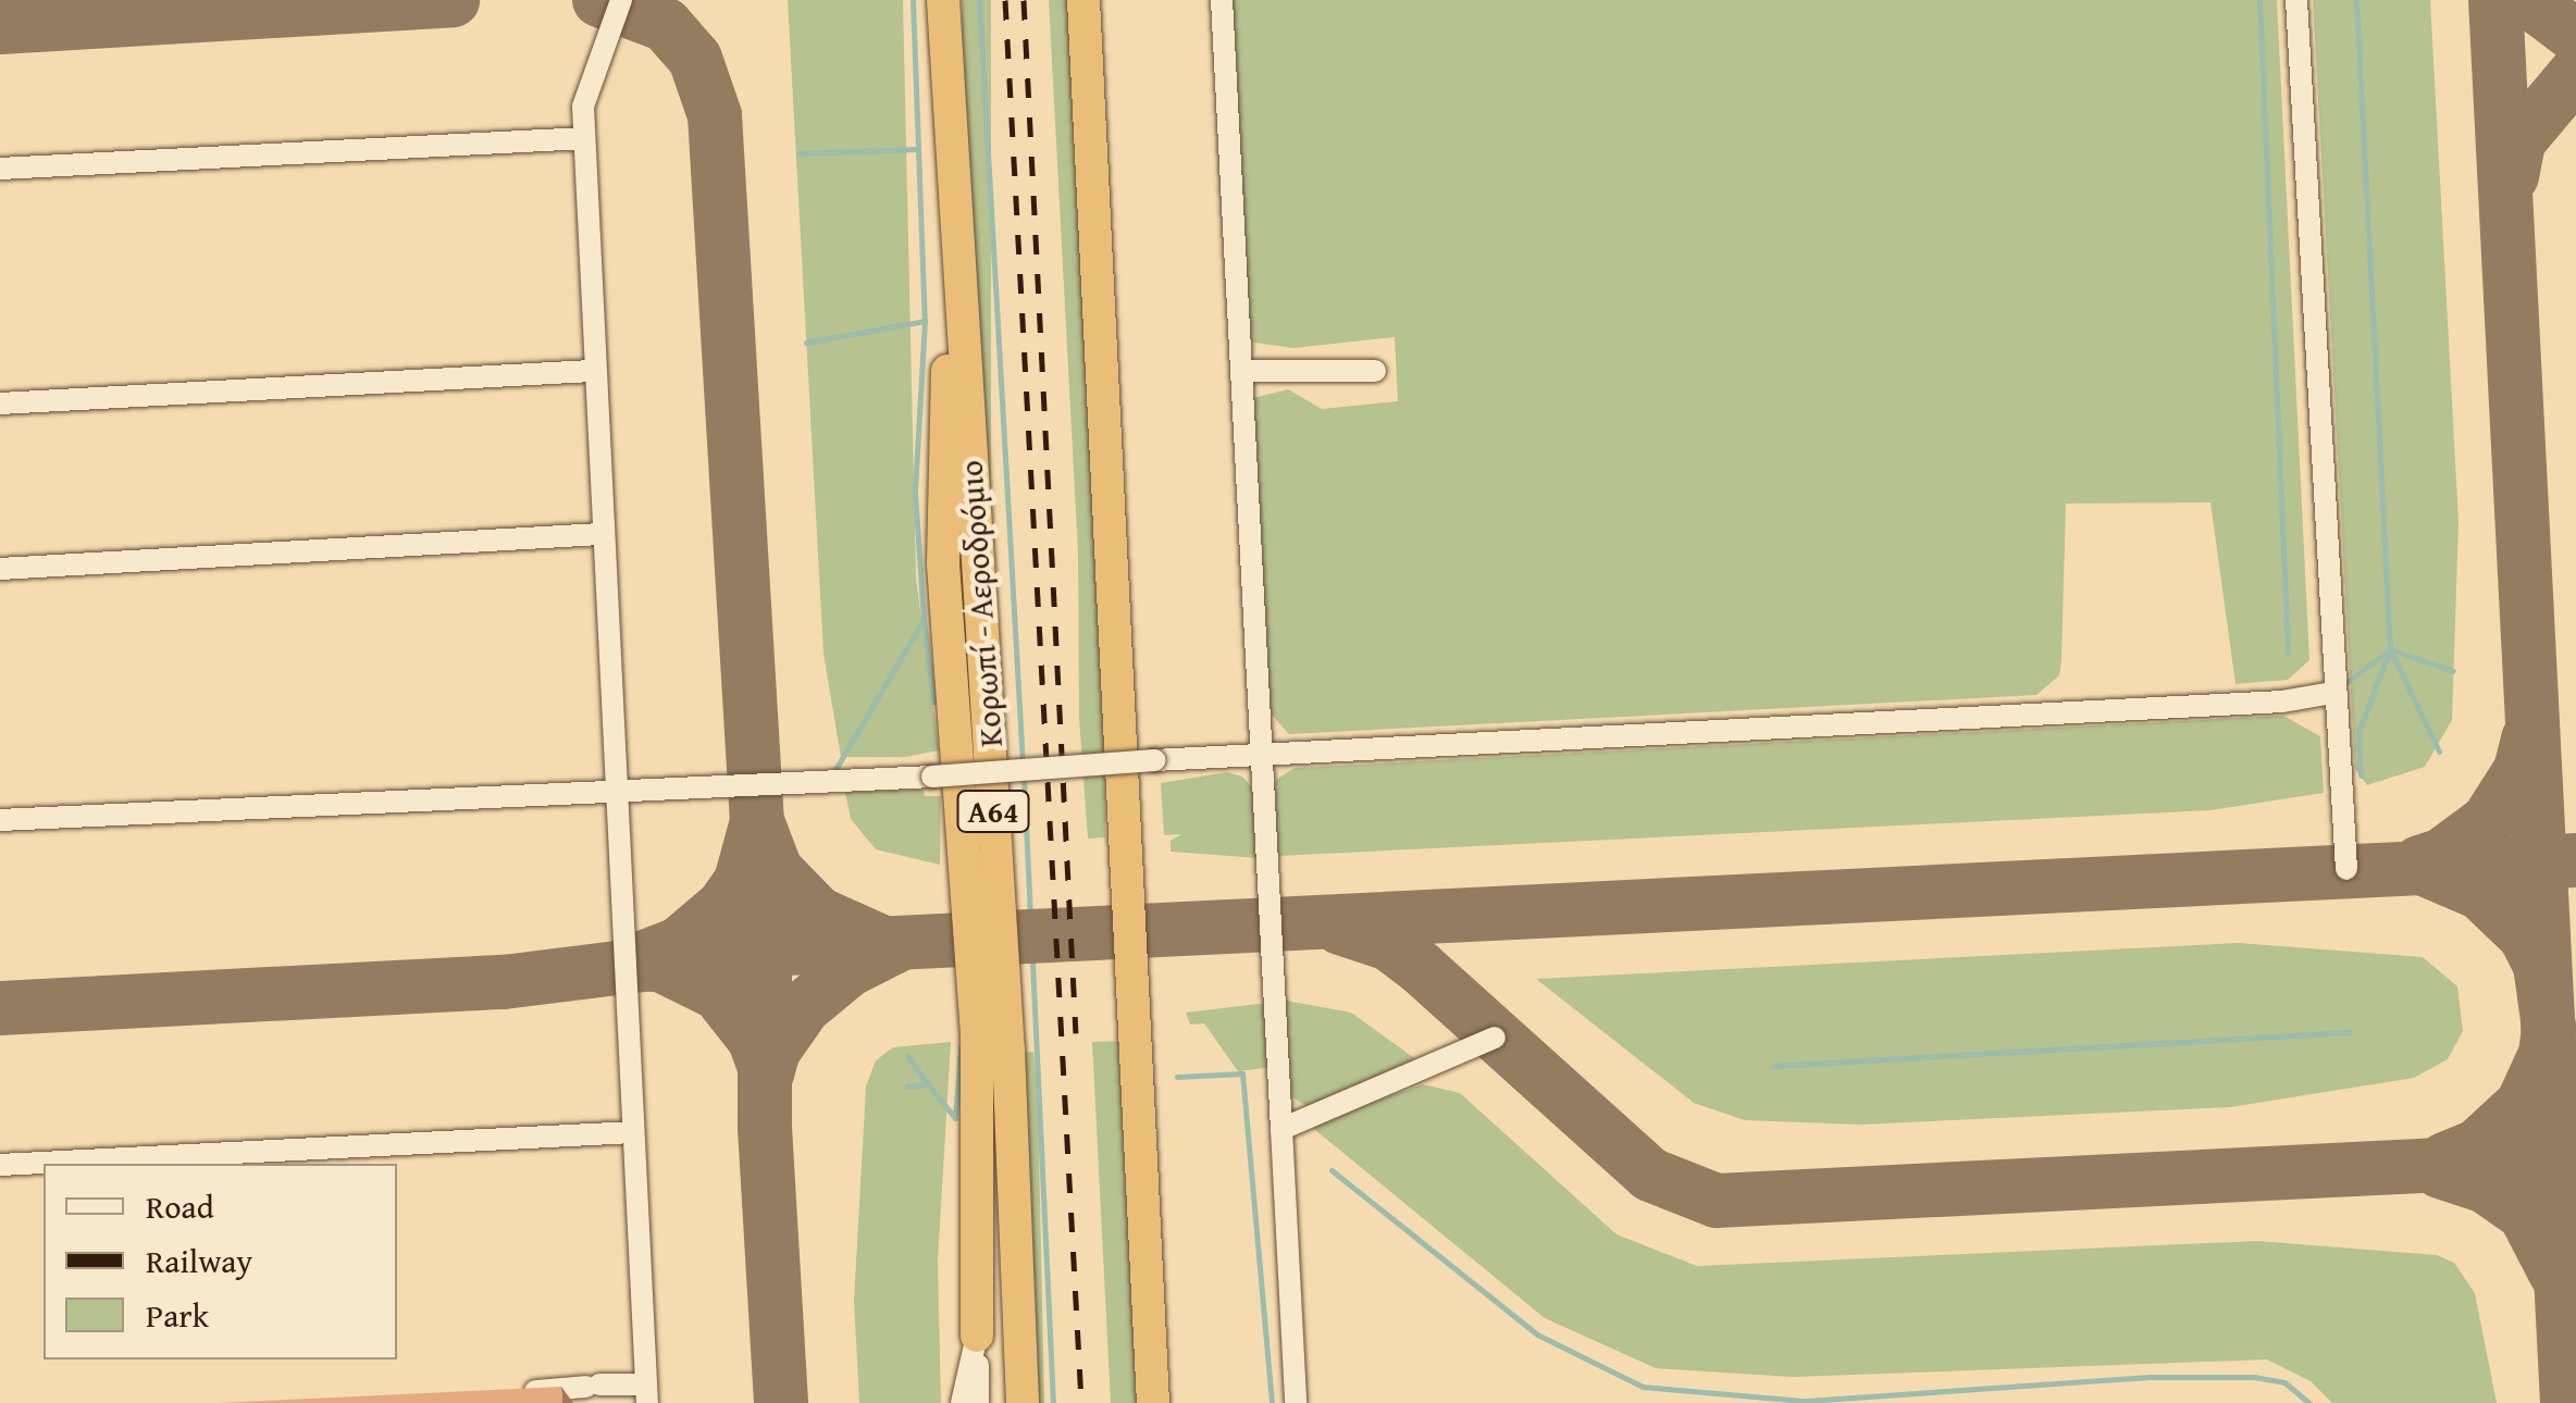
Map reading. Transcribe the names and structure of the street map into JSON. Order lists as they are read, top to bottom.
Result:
{
  "streets": {
    "highway": ["Κορωπί - Αεροδρόμιο", "Α64"]
  },
  "legend": ["Road", "Railway", "Park"]
}
